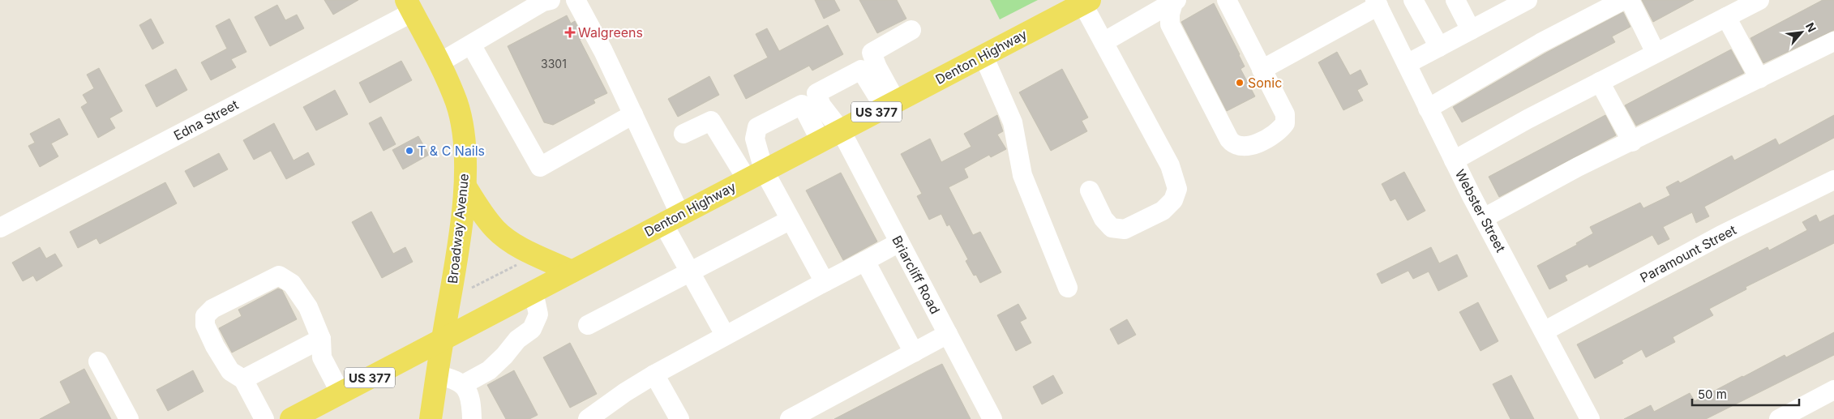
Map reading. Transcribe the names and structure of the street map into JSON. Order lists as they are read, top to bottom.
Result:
{
  "streets": {
    "main road": ["Denton Highway", "US 377", "Broadway Avenue"],
    "street": [
      "Edna Street",
      "Webster Street",
      "Paramount Street",
      "Briarcliff Road"
    ]
  },
  "crossings": [
    ["Denton Highway", "Broadway Avenue"],
    ["Denton Highway", "Briarcliff Road"],
    ["Edna Street", "Broadway Avenue"],
    ["Webster Street", "Paramount Street"]
  ],
  "places": {
    "health": ["Walgreens"],
    "other": ["Sonic", "T & C Nails"]
  },
  "house_numbers": ["3301"],
  "scale_bar": "50 m",
  "north": "top right"
}
